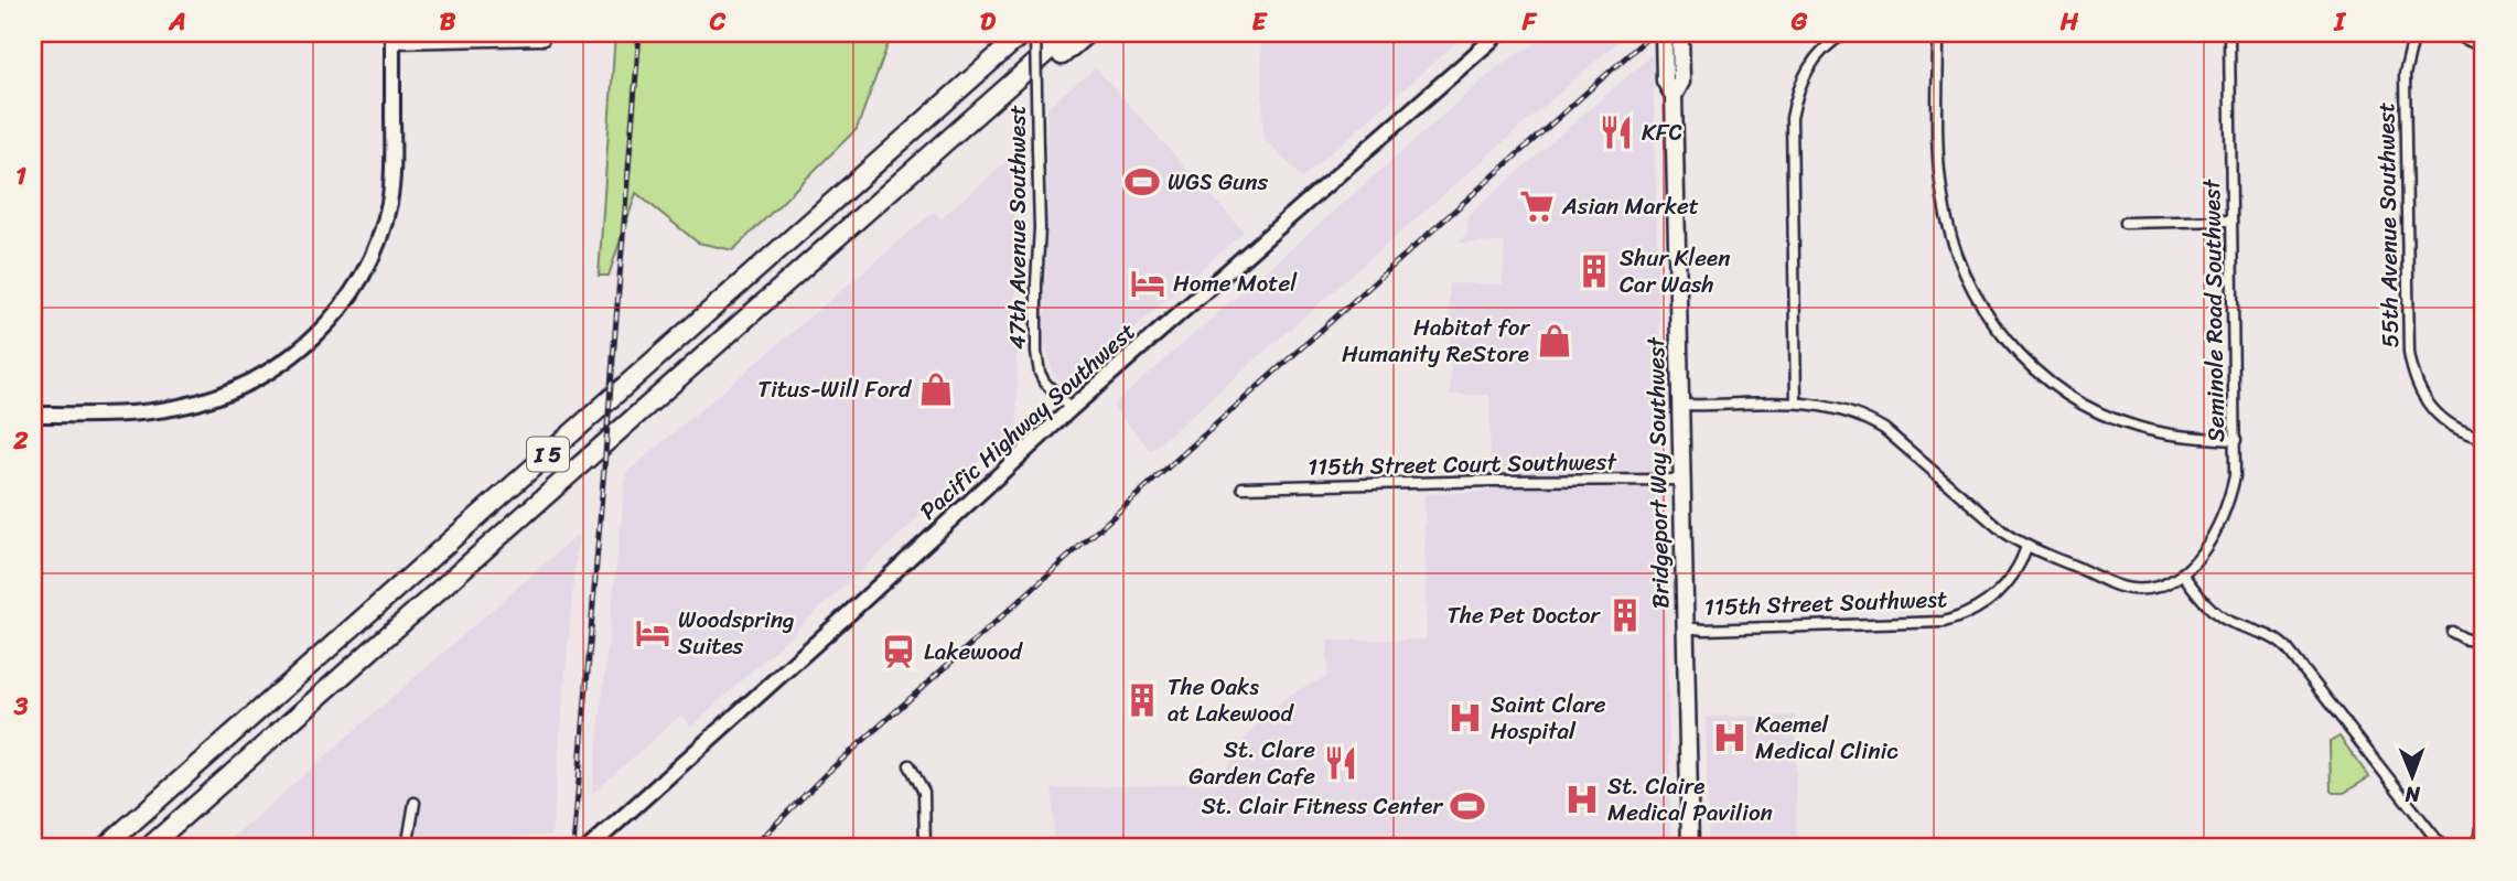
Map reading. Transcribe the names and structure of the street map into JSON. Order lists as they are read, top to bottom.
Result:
{
  "streets": {
    "highway": ["I 5"],
    "main road": ["Pacific Highway Southwest", "Bridgeport Way Southwest"],
    "street": [
      "55th Avenue Southwest",
      "47th Avenue Southwest",
      "Seminole Road Southwest",
      "115th Street Court Southwest",
      "115th Street Southwest"
    ]
  },
  "crossings": [
    ["47th Avenue Southwest", "Pacific Highway Southwest"],
    ["115th Street Court Southwest", "Bridgeport Way Southwest"],
    ["Bridgeport Way Southwest", "115th Street Southwest"]
  ],
  "places": {
    "restaurant": ["KFC", "St. Clare Garden Cafe"],
    "sports": ["WGS Guns", "St. Clair Fitness Center"],
    "supermarket": ["Asian Market"],
    "building": ["Shur Kleen Car Wash", "The Pet Doctor", "The Oaks at Lakewood"],
    "hotel": ["Home Motel", "Woodspring Suites"],
    "shop": ["Habitat for Humanity ReStore", "Titus-Will Ford"],
    "station": ["Lakewood"],
    "hospital": ["Saint Clare Hospital", "Kaemel Medical Clinic", "St. Claire Medical Pavilion"]
  },
  "north": "bottom",
  "grid": {
    "columns": [
      "A",
      "B",
      "C",
      "D",
      "E",
      "F",
      "G",
      "H",
      "I"
    ],
    "rows": ["1", "2", "3"]
  }
}
